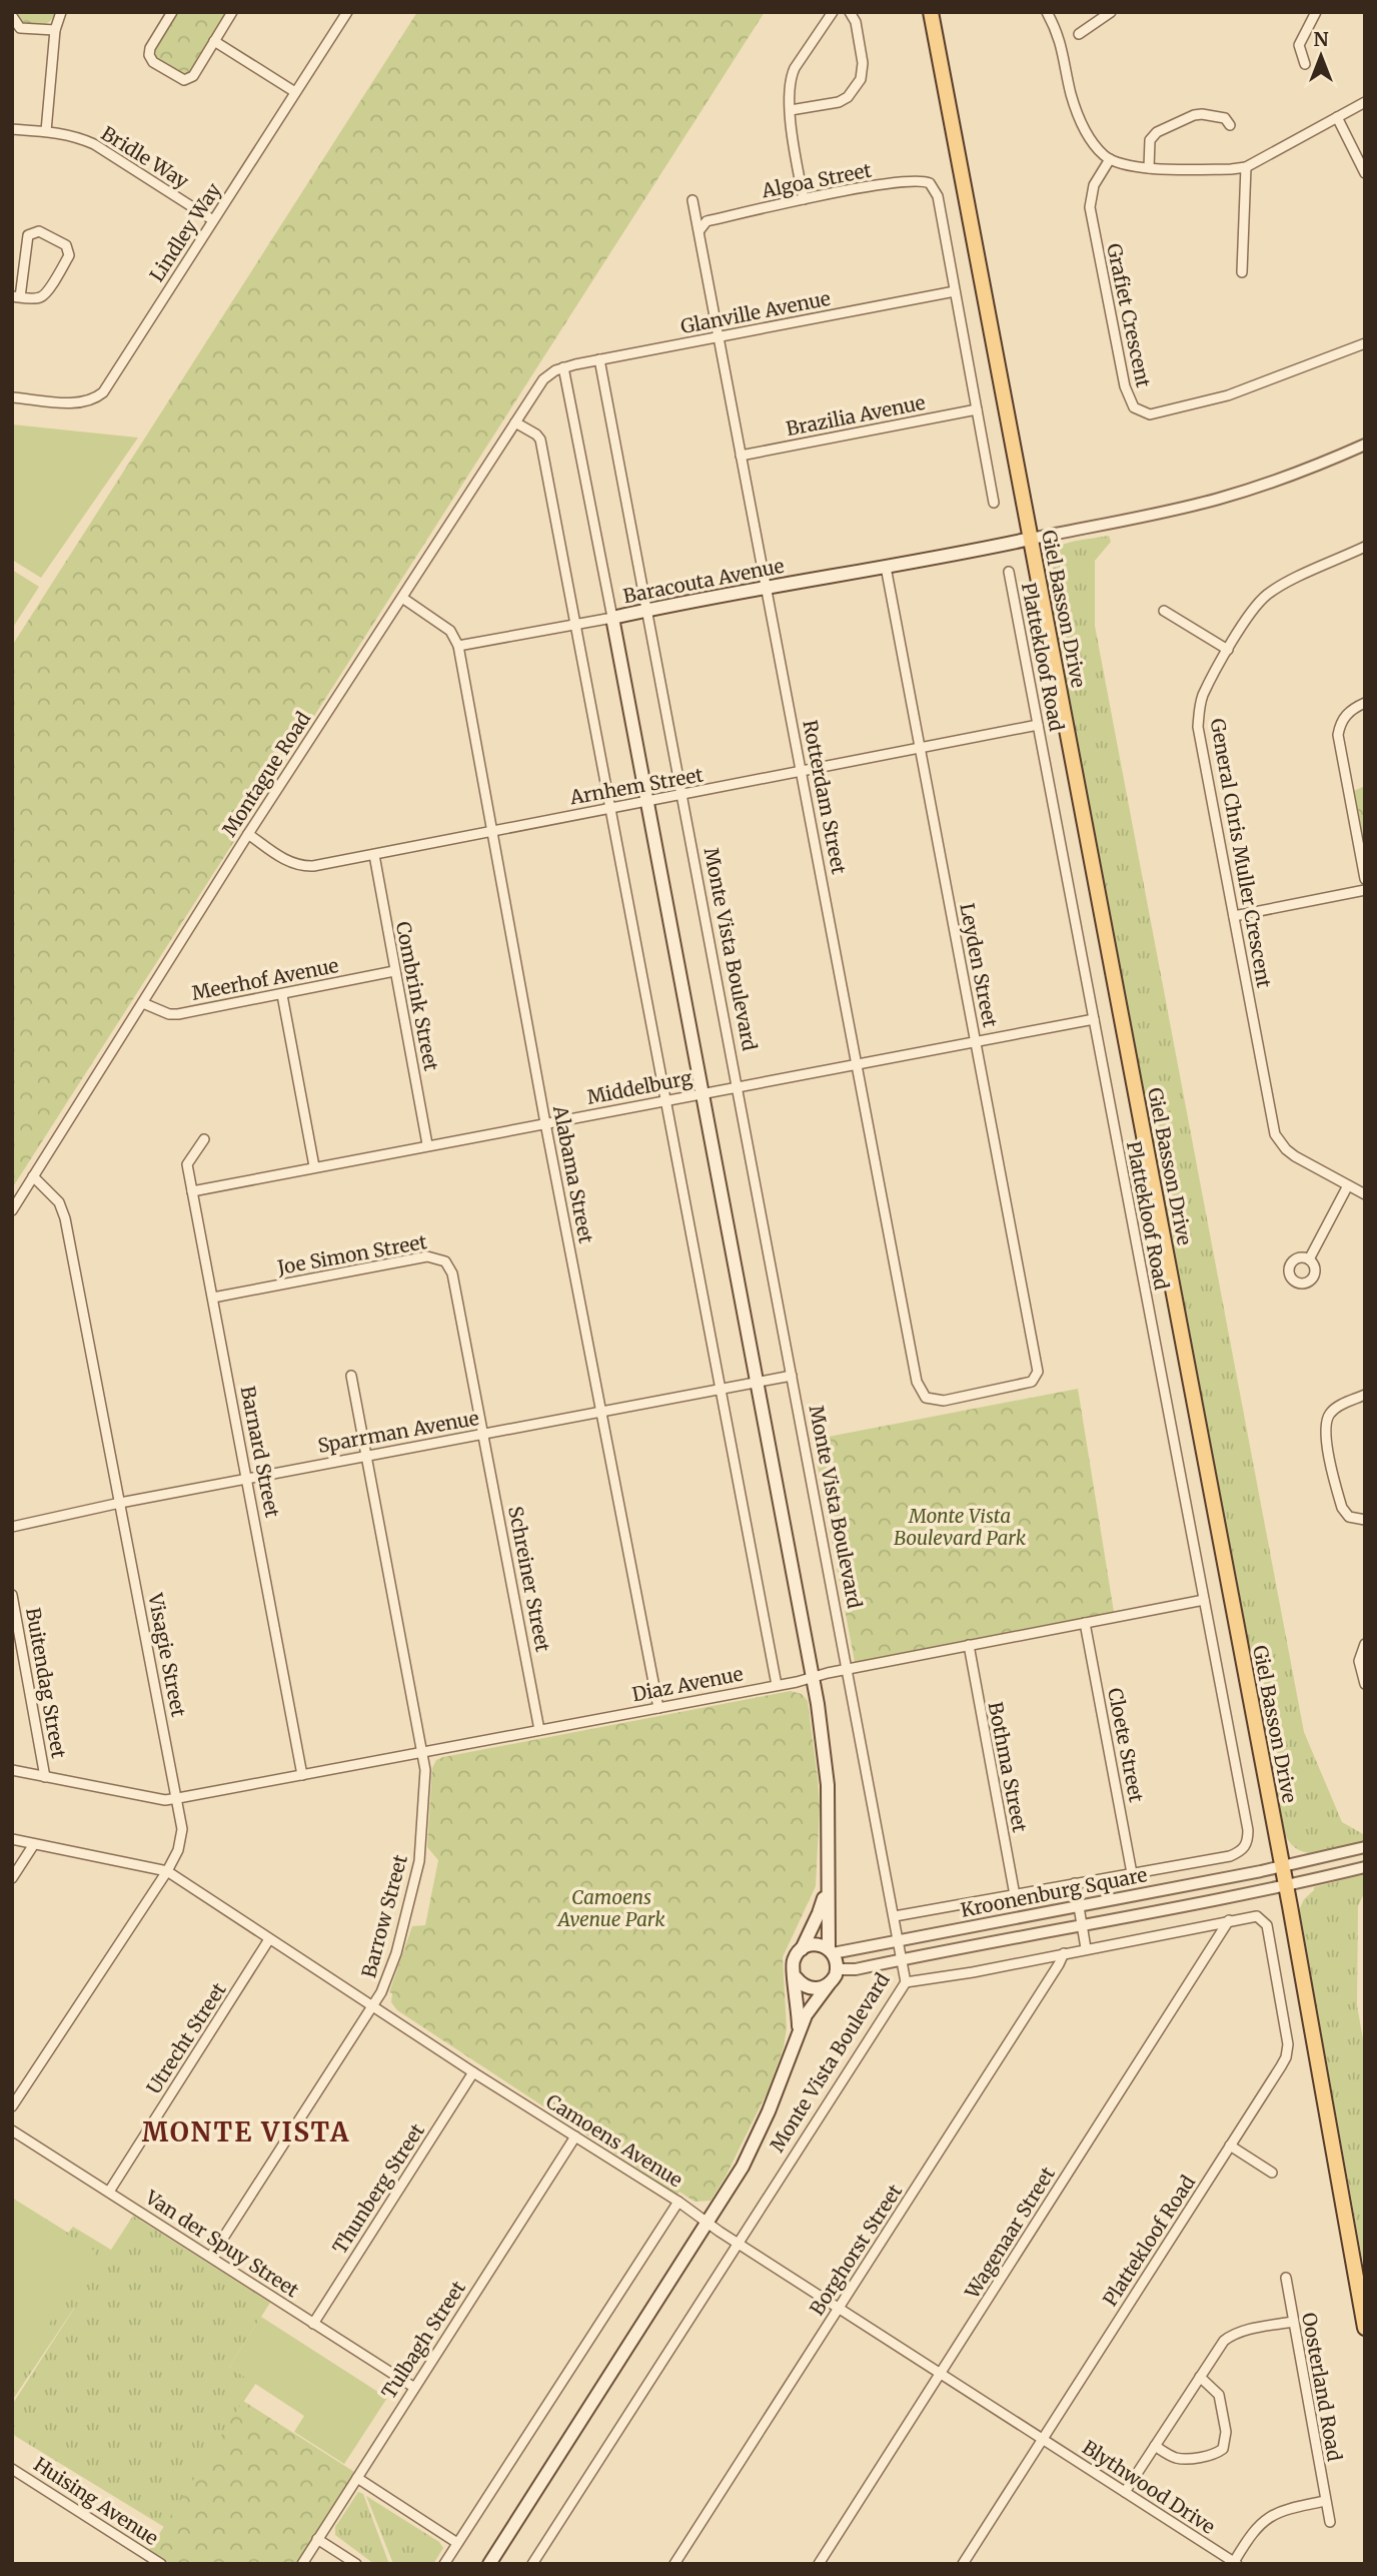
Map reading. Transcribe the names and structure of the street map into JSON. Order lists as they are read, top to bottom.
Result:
{
  "streets": {
    "main road": ["Baracouta Avenue", "Giel Basson Drive", "Monte Vista Boulevard"],
    "street": [
      "Bridle Way",
      "Algoa Street",
      "Lindley Way",
      "Glanville Avenue",
      "Grafiet Crescent",
      "Brazilia Avenue",
      "Plattekloof Road",
      "Montague Road",
      "Arnhem Street",
      "Rotterdam Street",
      "General Chris Muller Crescent",
      "Leyden Street",
      "Meerhof Avenue",
      "Combrink Street",
      "Middelburg",
      "Alabama Street",
      "Joe Simon Street",
      "Sparrman Avenue",
      "Barnard Street",
      "Schreiner Street",
      "Visagie Street",
      "Buitendag Street",
      "Diaz Avenue",
      "Cloete Street",
      "Bothma Street",
      "Kroonenburg Square",
      "Barrow Street",
      "Utrecht Street",
      "Camoens Avenue",
      "Thunberg Street",
      "Wagenaar Street",
      "Van der Spuy Street",
      "Borghorst Street",
      "Tulbagh Street",
      "Oosterland Road",
      "Blythwood Drive",
      "Huising Avenue"
    ]
  },
  "crossings": [
    ["Bridle Way", "Lindley Way"],
    ["Algoa Street", "Glanville Avenue"],
    ["Algoa Street", "Rotterdam Street"],
    ["Glanville Avenue", "Montague Road"],
    ["Glanville Avenue", "Rotterdam Street"],
    ["Glanville Avenue", "Monte Vista Boulevard"],
    ["Brazilia Avenue", "Rotterdam Street"],
    ["Baracouta Avenue", "Giel Basson Drive"],
    ["Baracouta Avenue", "Rotterdam Street"],
    ["Baracouta Avenue", "Monte Vista Boulevard"],
    ["Baracouta Avenue", "Leyden Street"],
    ["Baracouta Avenue", "Alabama Street"],
    ["Giel Basson Drive", "Kroonenburg Square"],
    ["Plattekloof Road", "Arnhem Street"],
    ["Plattekloof Road", "Middelburg"],
    ["Plattekloof Road", "Diaz Avenue"],
    ["Plattekloof Road", "Kroonenburg Square"],
    ["Plattekloof Road", "Camoens Avenue"],
    ["Plattekloof Road", "Wagenaar Street"],
    ["Plattekloof Road", "Blythwood Drive"],
    ["Montague Road", "Arnhem Street"],
    ["Montague Road", "Meerhof Avenue"],
    ["Montague Road", "Visagie Street"],
    ["Arnhem Street", "Rotterdam Street"],
    ["Arnhem Street", "Monte Vista Boulevard"],
    ["Arnhem Street", "Leyden Street"],
    ["Arnhem Street", "Combrink Street"],
    ["Arnhem Street", "Alabama Street"],
    ["Rotterdam Street", "Leyden Street"],
    ["Rotterdam Street", "Middelburg"],
    ["Monte Vista Boulevard", "Middelburg"],
    ["Monte Vista Boulevard", "Sparrman Avenue"],
    ["Monte Vista Boulevard", "Diaz Avenue"],
    ["Monte Vista Boulevard", "Kroonenburg Square"],
    ["Monte Vista Boulevard", "Camoens Avenue"],
    ["Leyden Street", "Middelburg"],
    ["Meerhof Avenue", "Combrink Street"],
    ["Combrink Street", "Middelburg"],
    ["Middelburg", "Alabama Street"],
    ["Middelburg", "Barnard Street"],
    ["Alabama Street", "Sparrman Avenue"],
    ["Alabama Street", "Diaz Avenue"],
    ["Joe Simon Street", "Sparrman Avenue"],
    ["Joe Simon Street", "Barnard Street"],
    ["Joe Simon Street", "Schreiner Street"],
    ["Sparrman Avenue", "Barnard Street"],
    ["Sparrman Avenue", "Schreiner Street"],
    ["Sparrman Avenue", "Visagie Street"],
    ["Sparrman Avenue", "Barrow Street"],
    ["Barnard Street", "Diaz Avenue"],
    ["Schreiner Street", "Diaz Avenue"],
    ["Visagie Street", "Diaz Avenue"],
    ["Visagie Street", "Camoens Avenue"],
    ["Buitendag Street", "Diaz Avenue"],
    ["Diaz Avenue", "Cloete Street"],
    ["Diaz Avenue", "Bothma Street"],
    ["Diaz Avenue", "Barrow Street"],
    ["Cloete Street", "Kroonenburg Square"],
    ["Bothma Street", "Kroonenburg Square"],
    ["Barrow Street", "Camoens Avenue"],
    ["Barrow Street", "Van der Spuy Street"],
    ["Utrecht Street", "Camoens Avenue"],
    ["Utrecht Street", "Van der Spuy Street"],
    ["Camoens Avenue", "Thunberg Street"],
    ["Camoens Avenue", "Wagenaar Street"],
    ["Camoens Avenue", "Borghorst Street"],
    ["Camoens Avenue", "Tulbagh Street"],
    ["Camoens Avenue", "Blythwood Drive"],
    ["Thunberg Street", "Van der Spuy Street"],
    ["Van der Spuy Street", "Tulbagh Street"]
  ],
  "districts": ["MONTE VISTA"],
  "parks": ["Monte Vista Boulevard Park", "Camoens Avenue Park"],
  "north": "top"
}
